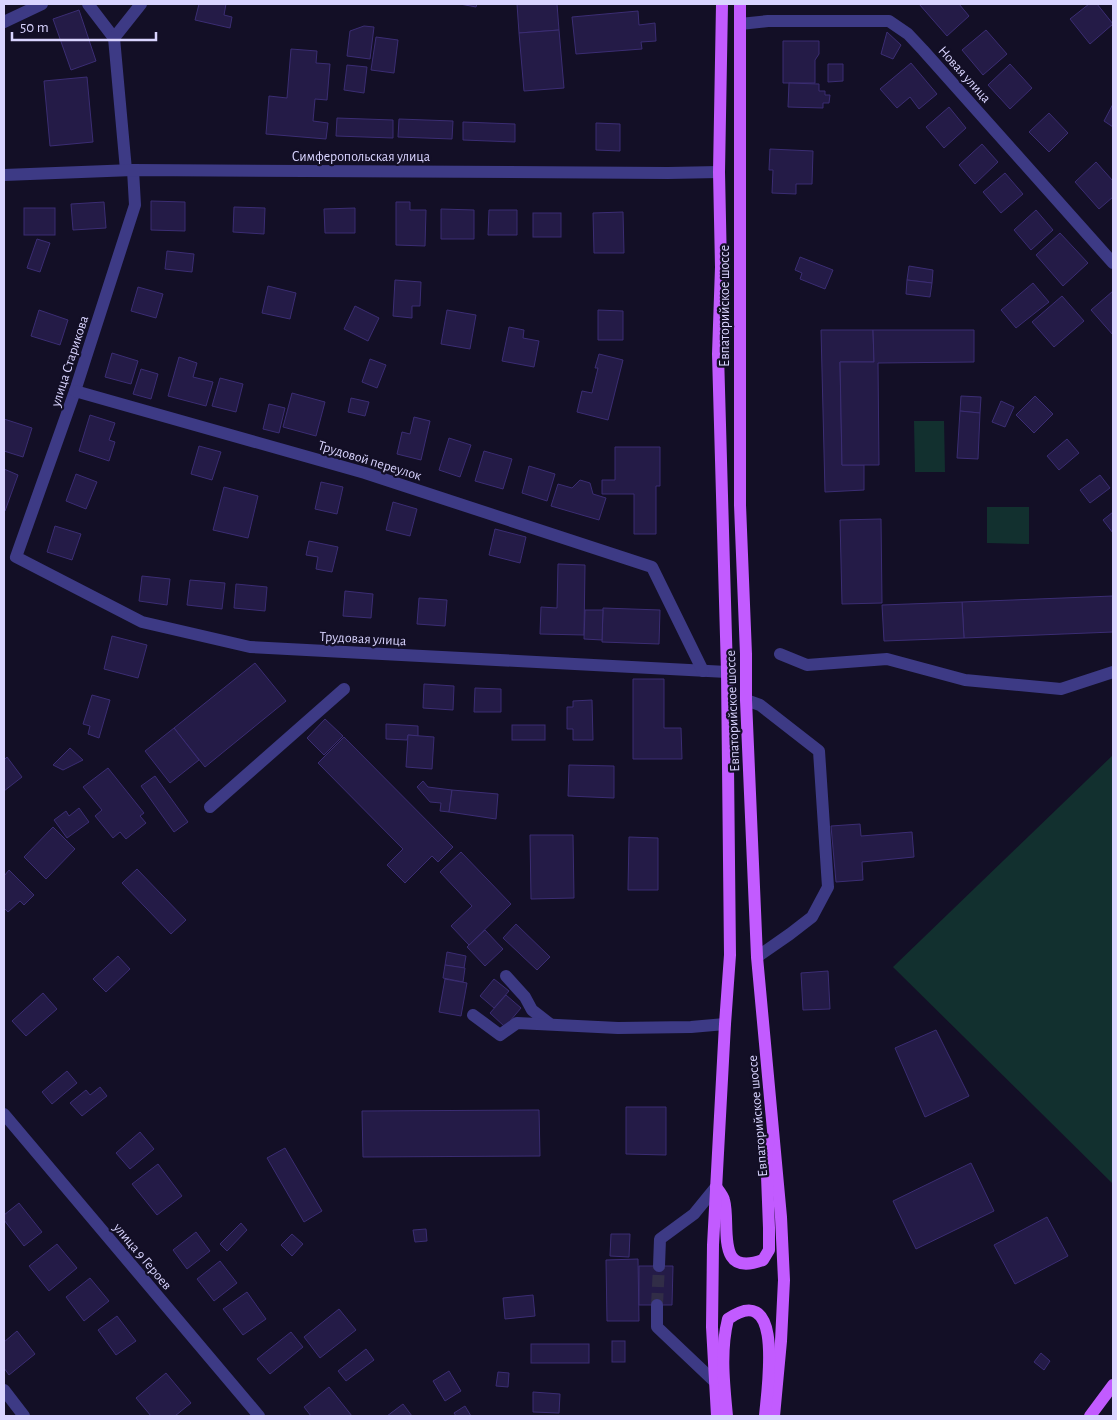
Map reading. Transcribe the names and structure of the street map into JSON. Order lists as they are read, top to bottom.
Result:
{
  "streets": {
    "main road": ["Евпаторийское шоссе"],
    "street": [
      "Новая улица",
      "Симферопольская улица",
      "улица Старикова",
      "Трудовой переулок",
      "Трудовая улица",
      "улица 9 Героев"
    ]
  },
  "crossings": [
    ["Новая улица", "Евпаторийское шоссе"],
    ["Симферопольская улица", "Евпаторийское шоссе"],
    ["Симферопольская улица", "улица Старикова"],
    ["Евпаторийское шоссе", "Трудовая улица"],
    ["улица Старикова", "Трудовой переулок"],
    ["улица Старикова", "Трудовая улица"],
    ["Трудовой переулок", "Трудовая улица"]
  ],
  "scale_bar": "50 m"
}
